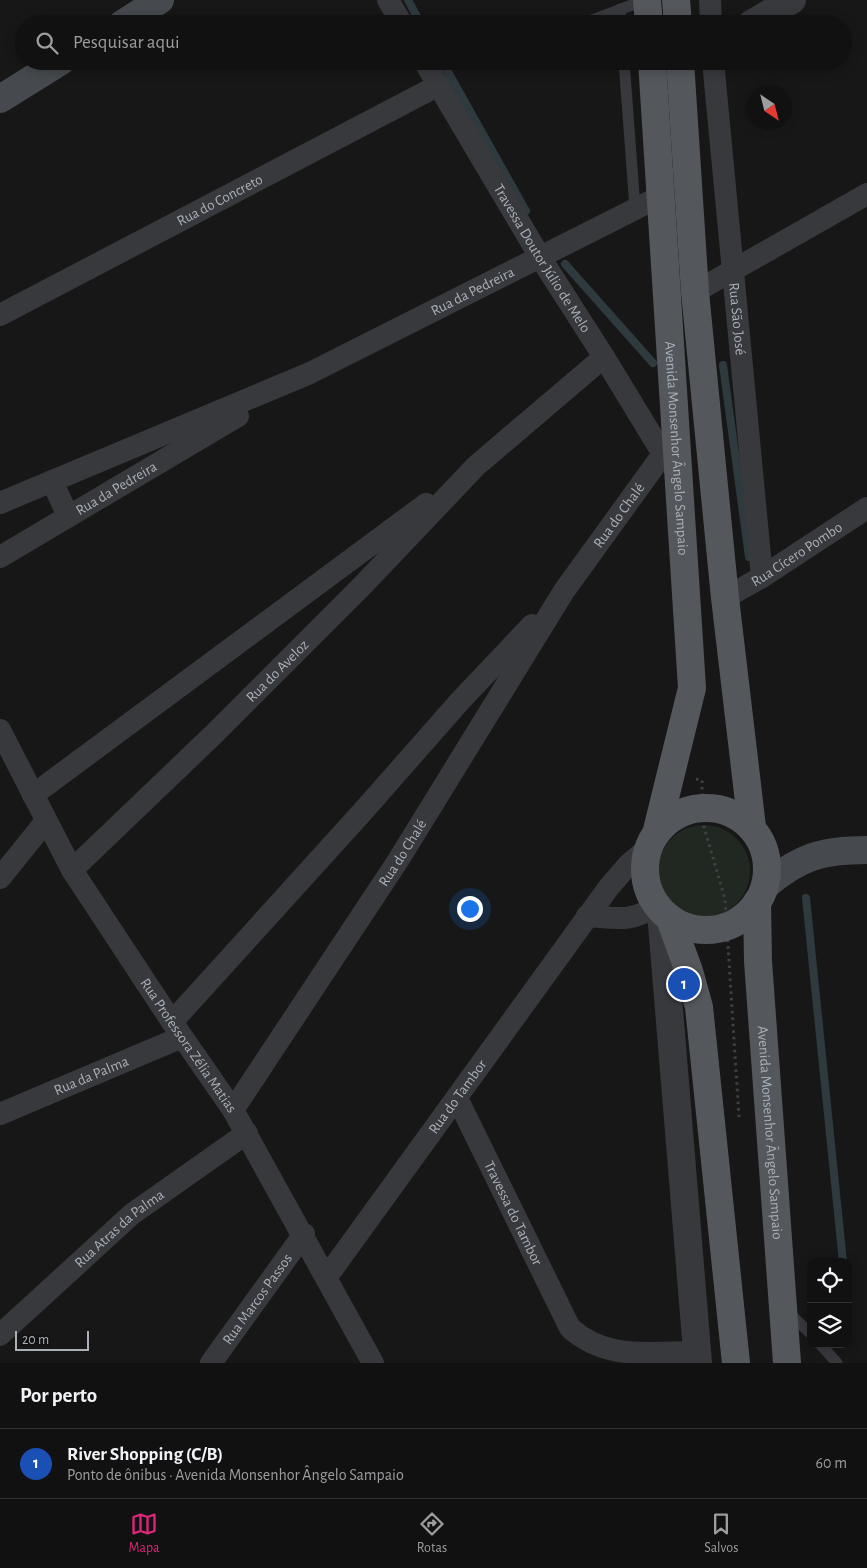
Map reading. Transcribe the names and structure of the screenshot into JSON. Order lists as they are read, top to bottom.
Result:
{
  "streets": {
    "main road": ["Avenida Monsenhor Ângelo Sampaio"],
    "street": [
      "Rua do Concreto",
      "Travessa Doutor Júlio de Melo",
      "Rua da Pedreira",
      "Rua São José",
      "Rua do Chalé",
      "Rua Cícero Pombo",
      "Rua do Aveloz",
      "Rua Professora Zélia Matias",
      "Rua da Palma",
      "Rua do Tambor",
      "Travessa do Tambor",
      "Rua Atras da Palma",
      "Rua Marcos Passos"
    ]
  },
  "crossings": [
    ["Rua do Concreto", "Travessa Doutor Júlio de Melo"],
    ["Travessa Doutor Júlio de Melo", "Rua da Pedreira"],
    ["Travessa Doutor Júlio de Melo", "Avenida Monsenhor Ângelo Sampaio"],
    ["Travessa Doutor Júlio de Melo", "Rua do Chalé"],
    ["Travessa Doutor Júlio de Melo", "Rua do Aveloz"],
    ["Rua da Pedreira", "Avenida Monsenhor Ângelo Sampaio"],
    ["Rua São José", "Rua Cícero Pombo"],
    ["Avenida Monsenhor Ângelo Sampaio", "Rua do Chalé"],
    ["Avenida Monsenhor Ângelo Sampaio", "Rua Cícero Pombo"],
    ["Avenida Monsenhor Ângelo Sampaio", "Rua do Tambor"],
    ["Rua do Chalé", "Rua Professora Zélia Matias"],
    ["Rua do Chalé", "Rua da Palma"],
    ["Rua do Aveloz", "Rua Professora Zélia Matias"],
    ["Rua Professora Zélia Matias", "Rua da Palma"],
    ["Rua Professora Zélia Matias", "Rua do Tambor"],
    ["Rua Professora Zélia Matias", "Rua Atras da Palma"],
    ["Rua Professora Zélia Matias", "Rua Marcos Passos"],
    ["Rua do Tambor", "Travessa do Tambor"]
  ],
  "scale_bar": "20 m",
  "north": "bottom right",
  "page": {
    "search": "Pesquisar aqui",
    "pins": "1",
    "scale": "20 m",
    "heading": "Por perto",
    "list": [
      {
        "mark": "1",
        "name": "River Shopping (C/B)",
        "note": "Ponto de ônibus · Avenida Monsenhor Ângelo Sampaio",
        "value": "60 m"
      }
    ],
    "nav": ["Mapa", "Rotas", "Salvos"]
  }
}
